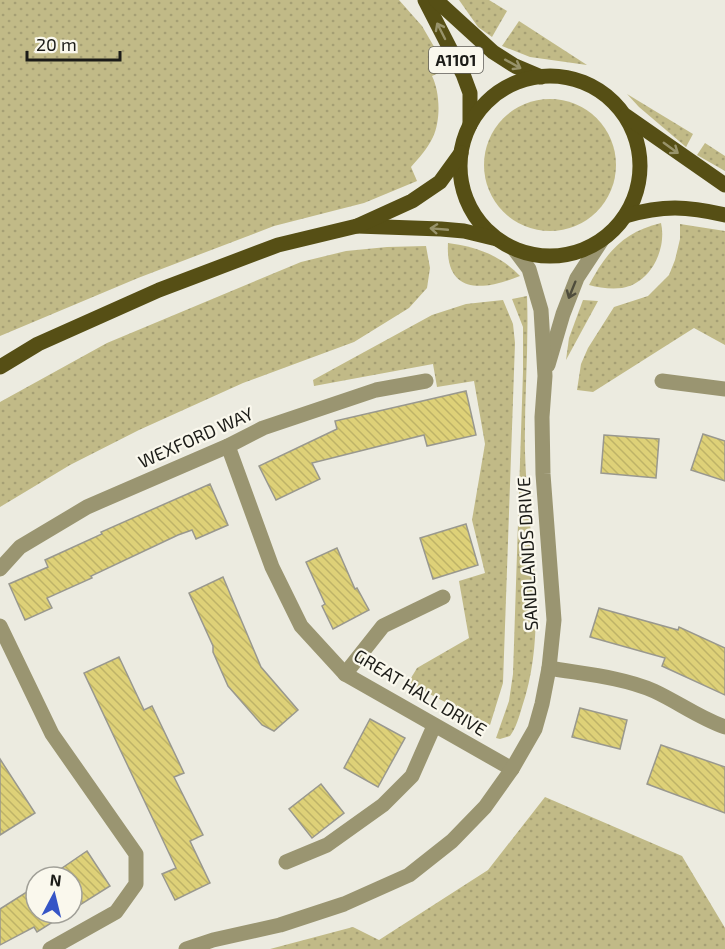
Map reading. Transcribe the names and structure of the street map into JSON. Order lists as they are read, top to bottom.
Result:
{
  "streets": {
    "main road": ["A1101"],
    "street": ["WEXFORD WAY", "SANDLANDS DRIVE", "GREAT HALL DRIVE"]
  },
  "crossings": [
    ["A1101", "SANDLANDS DRIVE"],
    ["WEXFORD WAY", "GREAT HALL DRIVE"],
    ["SANDLANDS DRIVE", "GREAT HALL DRIVE"]
  ],
  "scale_bar": "20 m",
  "north": "top"
}
